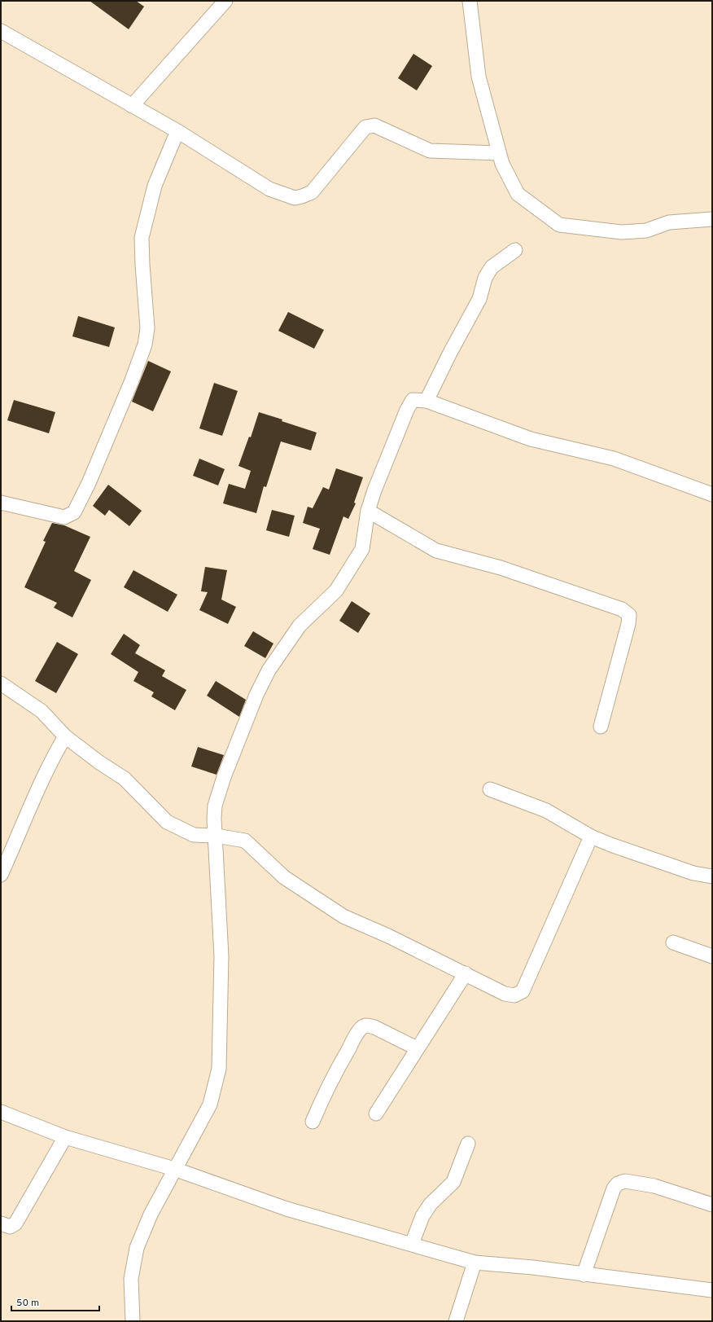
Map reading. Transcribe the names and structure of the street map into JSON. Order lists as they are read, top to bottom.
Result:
{
  "scale_bar": "50 m"
}
